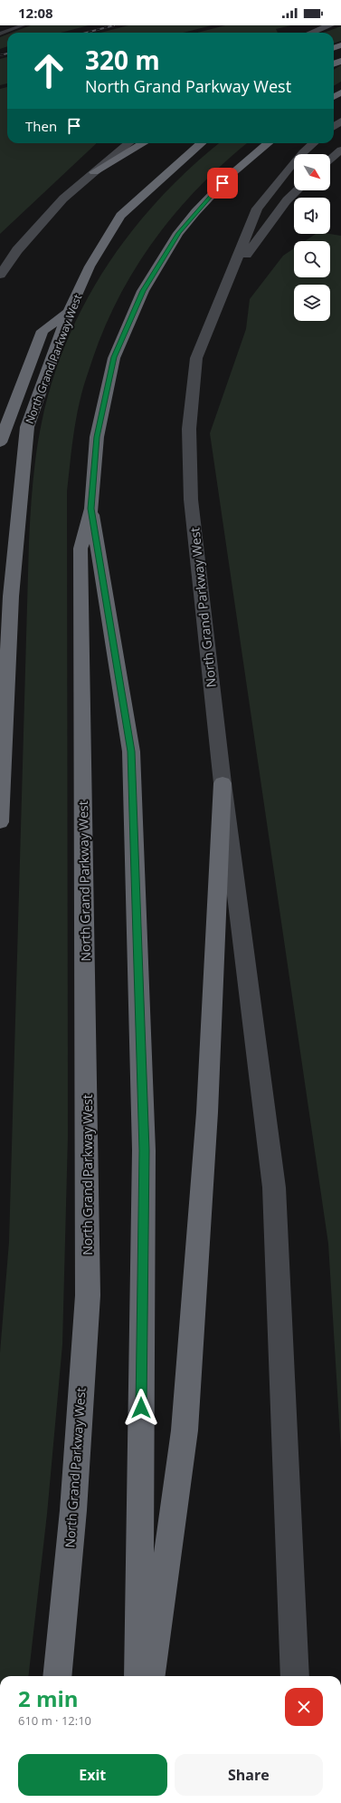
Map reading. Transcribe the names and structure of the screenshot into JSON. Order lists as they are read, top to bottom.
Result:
{
  "streets": {
    "highway": ["North Grand Parkway West"]
  },
  "north": "bottom right",
  "page": {
    "status": "12:08",
    "turn": ["320 m", "North Grand Parkway West"],
    "then": "Then",
    "heading": ["2 min", "610 m · 12:10"],
    "buttons": ["Exit", "Share"]
  }
}
